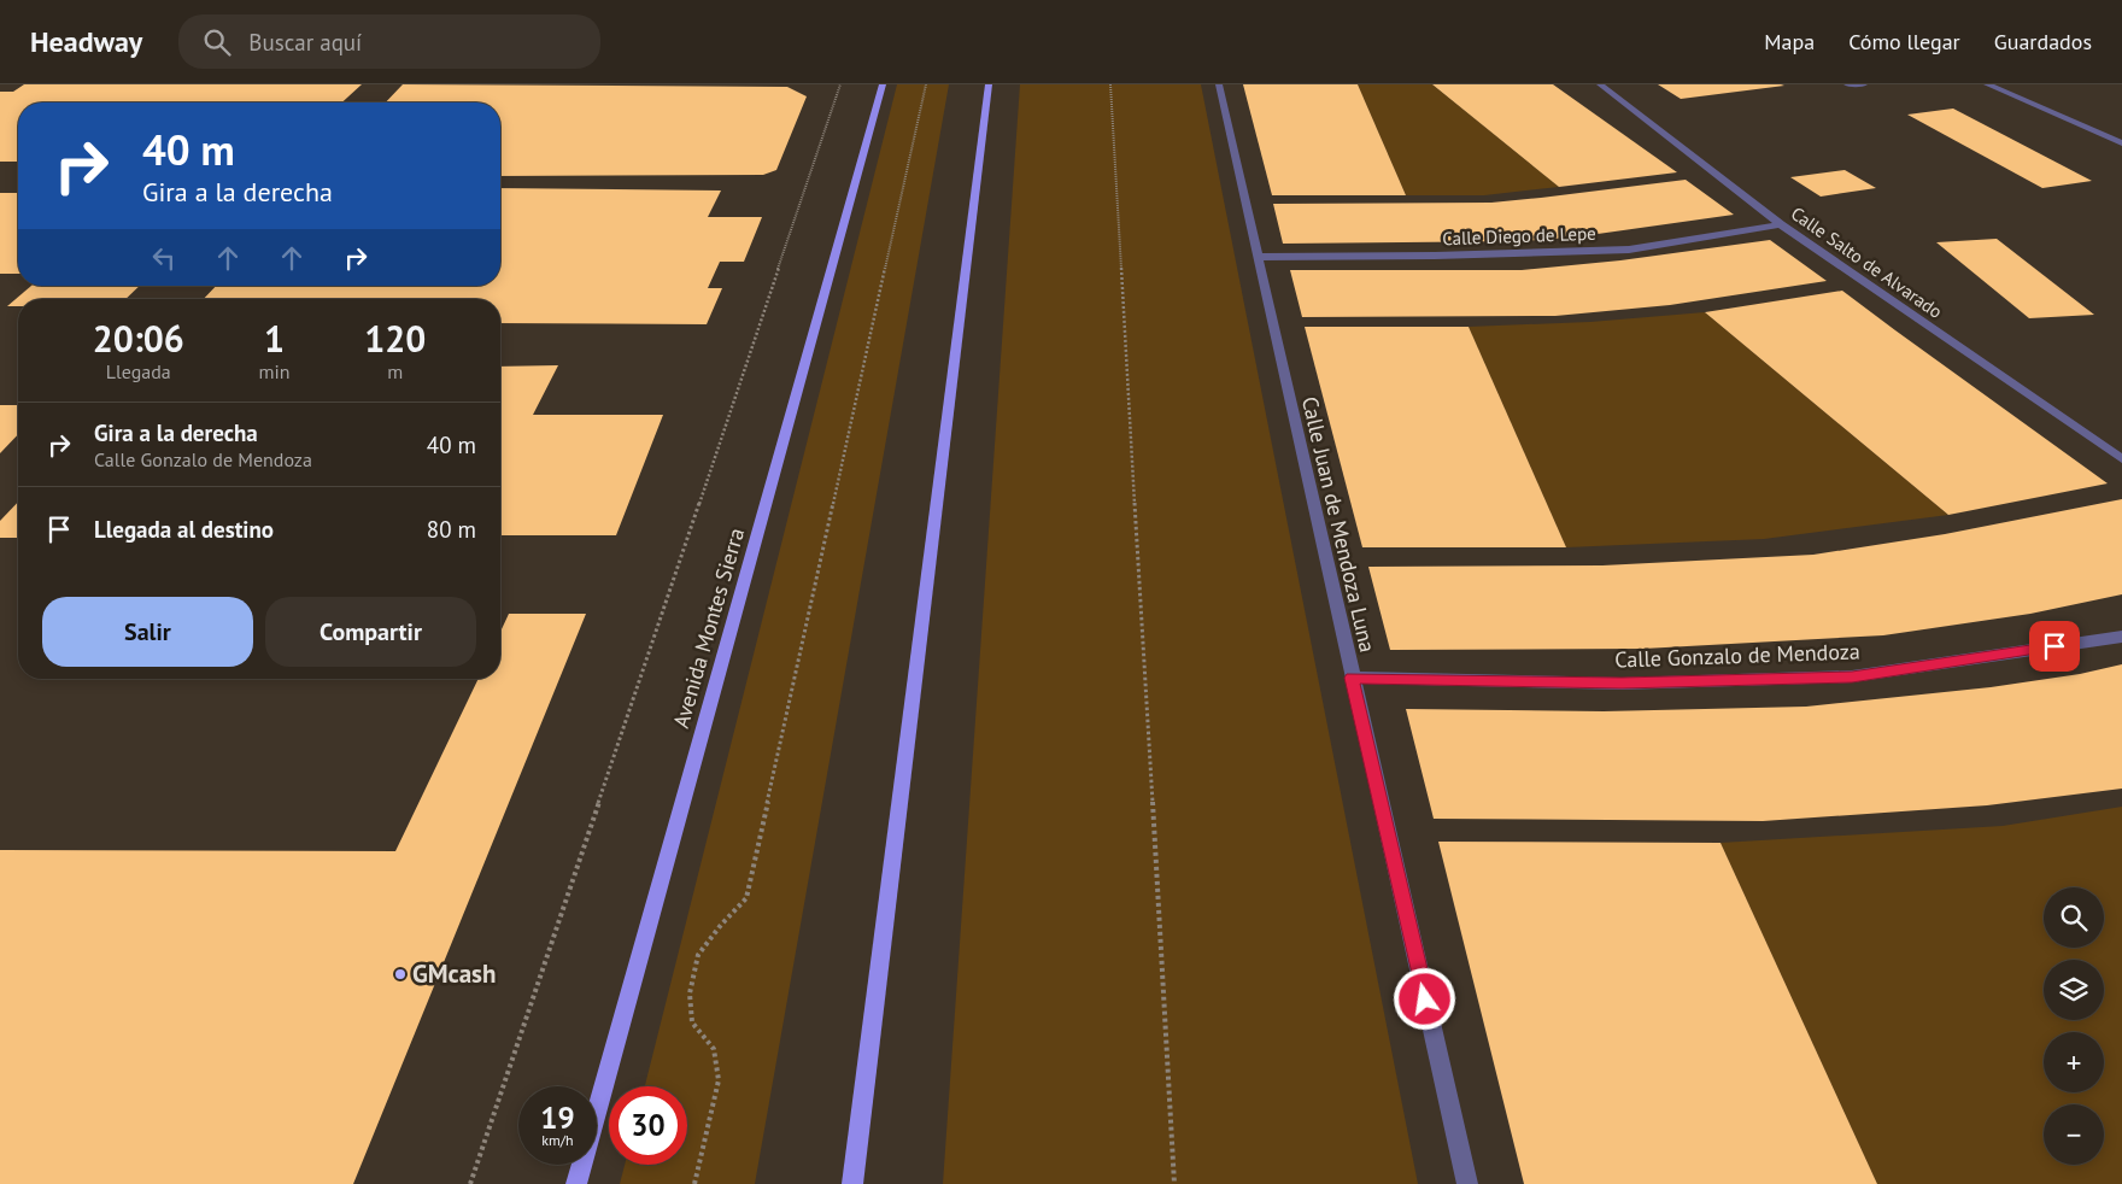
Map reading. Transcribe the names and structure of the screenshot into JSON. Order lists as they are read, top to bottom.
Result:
{
  "streets": {
    "main road": ["Avenida Montes Sierra"],
    "street": [
      "Calle Diego de Lepe",
      "Calle Salto de Alvarado",
      "Calle Juan de Mendoza Luna",
      "Calle Gonzalo de Mendoza"
    ]
  },
  "crossings": [
    ["Calle Diego de Lepe", "Calle Salto de Alvarado"],
    ["Calle Diego de Lepe", "Calle Juan de Mendoza Luna"],
    ["Calle Juan de Mendoza Luna", "Calle Gonzalo de Mendoza"]
  ],
  "places": ["GMcash"],
  "page": {
    "header": "Headway",
    "search": "Buscar aquí",
    "nav": ["Mapa", "Cómo llegar", "Guardados"],
    "turn": ["40 m", "Gira a la derecha"],
    "eta": [
      "20:06",
      "Llegada",
      "1",
      "min",
      "120",
      "m"
    ],
    "list": [
      {
        "name": "Gira a la derecha",
        "note": "Calle Gonzalo de Mendoza",
        "value": "40 m"
      },
      {
        "name": "Llegada al destino",
        "value": "80 m"
      }
    ],
    "buttons": ["Salir", "Compartir"],
    "map_buttons": ["+", "−"],
    "speed": "19 km/h",
    "limit": "30"
  }
}
